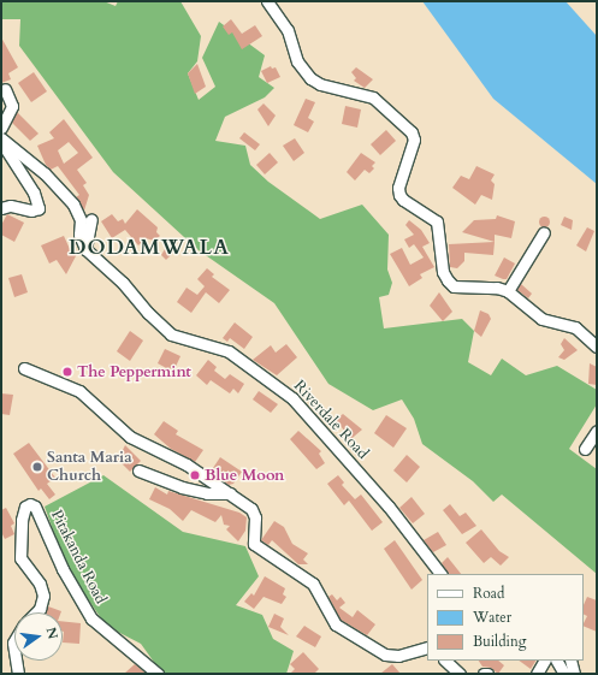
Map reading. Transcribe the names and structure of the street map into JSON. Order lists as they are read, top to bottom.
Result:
{
  "streets": {
    "street": ["Riverdale Road", "Pitakanda Road"]
  },
  "districts": ["DODAMWALA"],
  "places": ["The Peppermint", "Santa Maria Church", "Blue Moon"],
  "legend": ["Road", "Water", "Building"],
  "north": "right"
}
